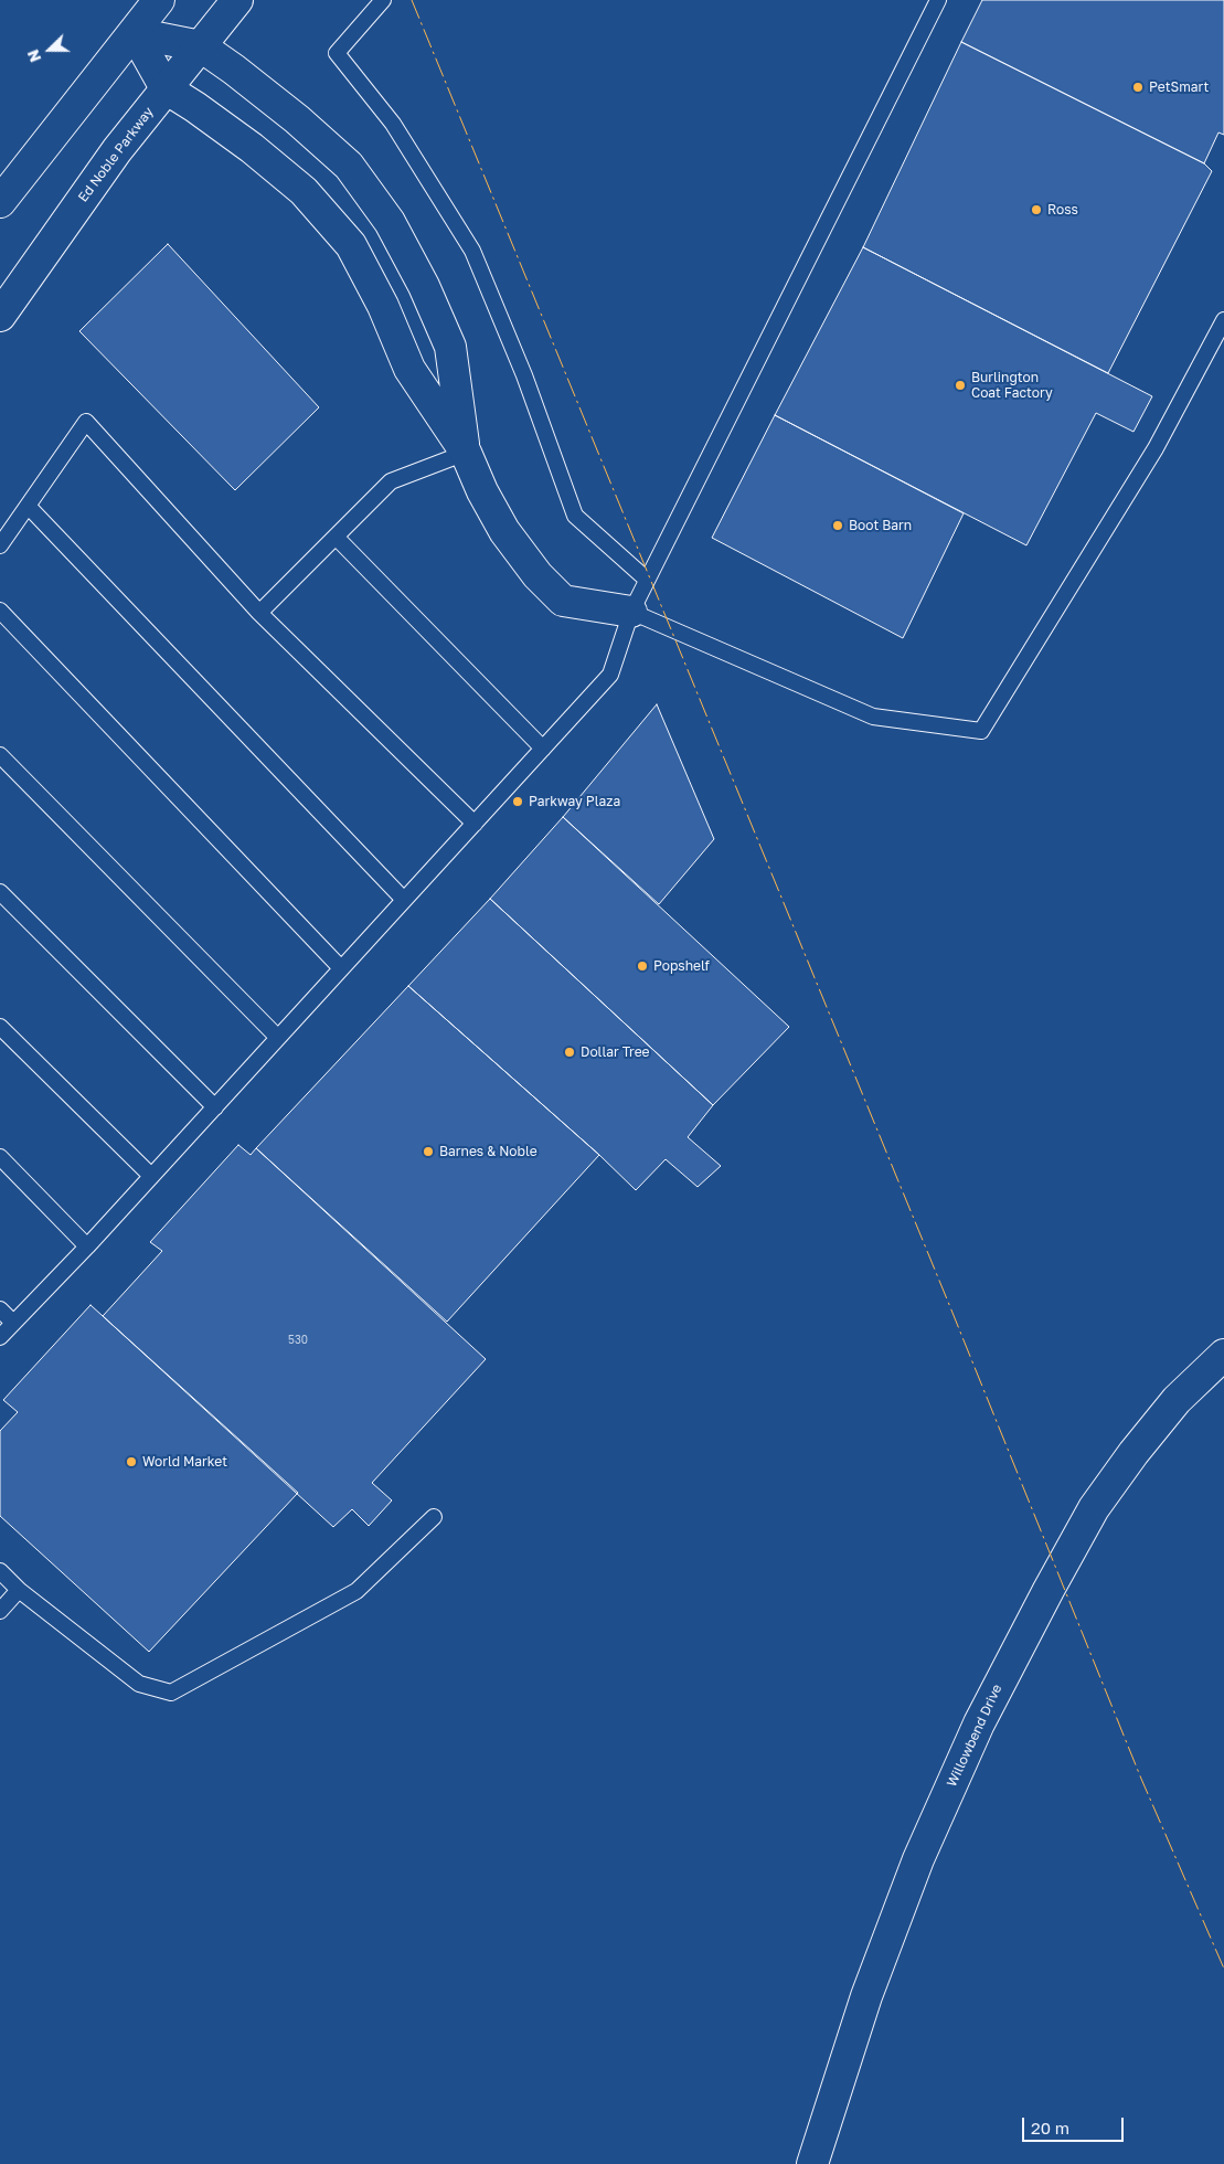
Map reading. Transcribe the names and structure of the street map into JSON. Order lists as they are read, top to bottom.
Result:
{
  "streets": {
    "street": ["Ed Noble Parkway", "Willowbend Drive"]
  },
  "places": [
    "PetSmart",
    "Ross",
    "Burlington Coat Factory",
    "Boot Barn",
    "Parkway Plaza",
    "Popshelf",
    "Dollar Tree",
    "Barnes & Noble",
    "World Market"
  ],
  "house_numbers": ["530"],
  "scale_bar": "20 m",
  "north": "left"
}
